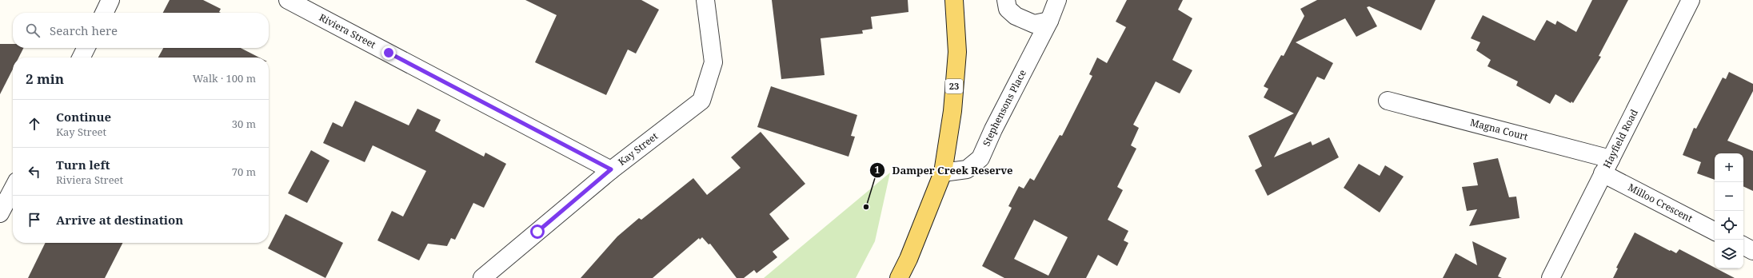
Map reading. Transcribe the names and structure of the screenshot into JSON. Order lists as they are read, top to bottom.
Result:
{
  "streets": {
    "main road": ["23"],
    "street": [
      "Riviera Street",
      "Stephensons Place",
      "Magna Court",
      "Hayfield Road",
      "Kay Street",
      "Milloo Crescent"
    ]
  },
  "crossings": [
    ["Riviera Street", "Kay Street"],
    ["23", "Stephensons Place"],
    ["Magna Court", "Hayfield Road"],
    ["Magna Court", "Milloo Crescent"],
    ["Hayfield Road", "Milloo Crescent"]
  ],
  "places": ["Damper Creek Reserve"],
  "page": {
    "search": "Search here",
    "heading": ["2 min", "Walk · 100 m"],
    "list": [
      ["Continue", "Kay Street", "30 m"],
      ["Turn left", "Riviera Street", "70 m"],
      "Arrive at destination"
    ],
    "map_buttons": ["+", "−"]
  }
}
